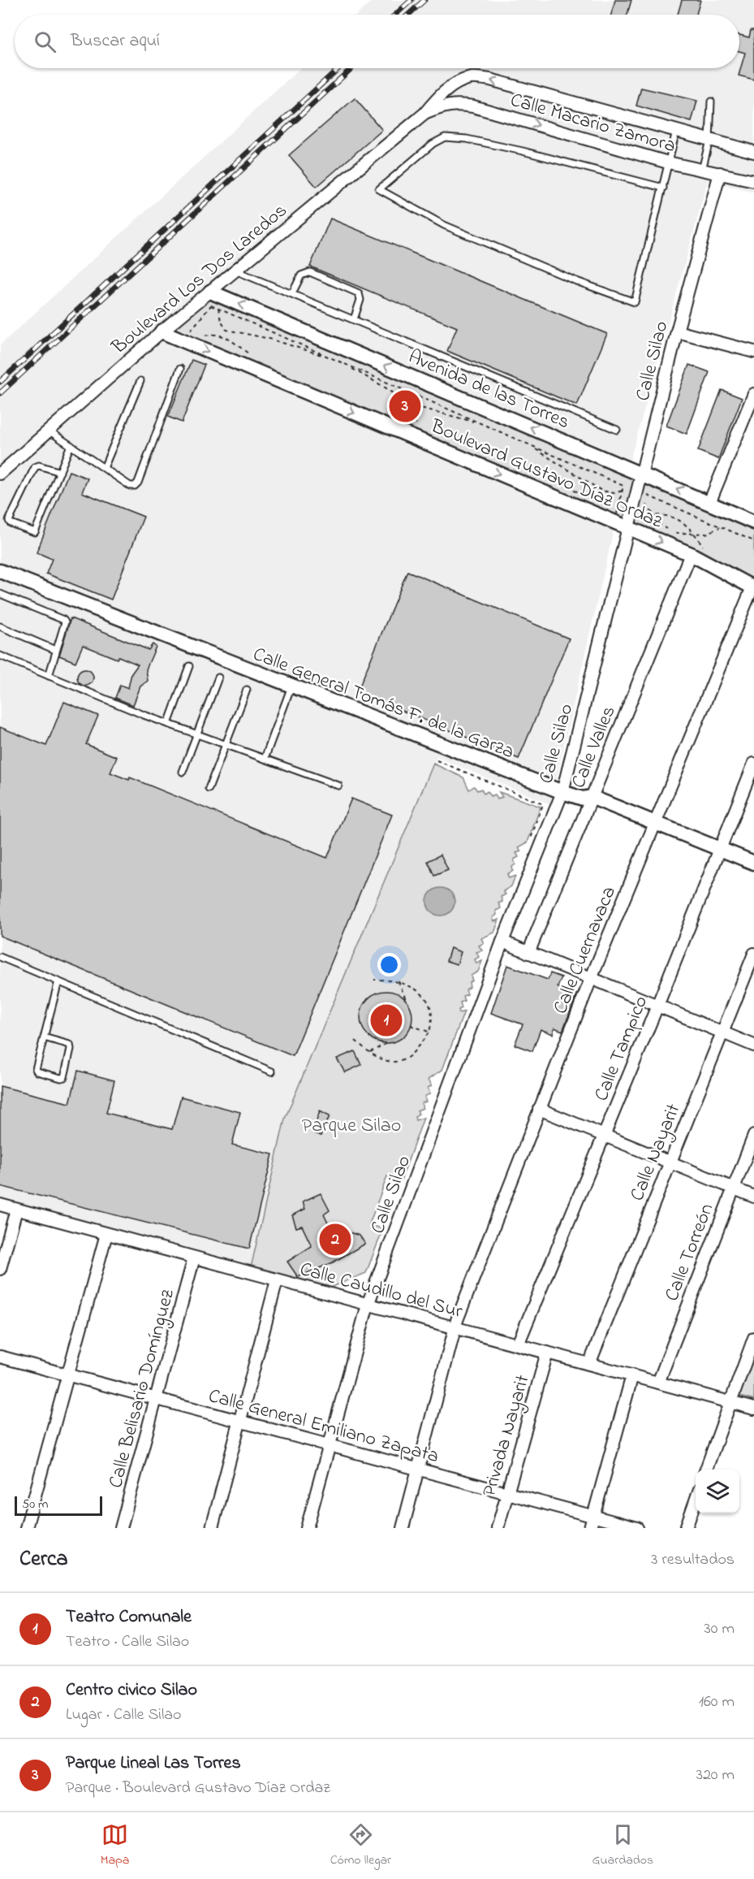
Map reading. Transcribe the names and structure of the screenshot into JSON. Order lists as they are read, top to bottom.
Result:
{
  "streets": {
    "street": [
      "Calle Macario Zamora",
      "Boulevard Los Dos Laredos",
      "Calle Silao",
      "Avenida de las Torres",
      "Boulevard Gustavo Díaz Ordaz",
      "Calle General Tomás F. de la Garza",
      "Calle Valles",
      "Calle Cuernavaca",
      "Calle Tampico",
      "Calle Nayarit",
      "Calle Torreón",
      "Calle Caudillo del Sur",
      "Calle Belisario Domínguez",
      "Calle General Emiliano Zapata",
      "Privada Nayarit"
    ]
  },
  "crossings": [
    ["Calle Macario Zamora", "Boulevard Los Dos Laredos"],
    ["Calle Macario Zamora", "Calle Silao"],
    ["Boulevard Los Dos Laredos", "Avenida de las Torres"],
    ["Boulevard Los Dos Laredos", "Boulevard Gustavo Díaz Ordaz"],
    ["Calle Silao", "Avenida de las Torres"],
    ["Calle Silao", "Boulevard Gustavo Díaz Ordaz"],
    ["Calle Silao", "Calle General Tomás F. de la Garza"],
    ["Calle Silao", "Calle Caudillo del Sur"],
    ["Calle Silao", "Calle General Emiliano Zapata"],
    ["Boulevard Gustavo Díaz Ordaz", "Calle Valles"],
    ["Boulevard Gustavo Díaz Ordaz", "Calle Cuernavaca"],
    ["Calle General Tomás F. de la Garza", "Calle Valles"],
    ["Calle General Tomás F. de la Garza", "Calle Cuernavaca"],
    ["Calle General Tomás F. de la Garza", "Calle Tampico"],
    ["Calle Cuernavaca", "Calle Caudillo del Sur"],
    ["Calle Tampico", "Calle Caudillo del Sur"],
    ["Calle Nayarit", "Calle Caudillo del Sur"],
    ["Calle Torreón", "Calle Caudillo del Sur"],
    ["Calle Caudillo del Sur", "Calle Belisario Domínguez"],
    ["Calle Caudillo del Sur", "Privada Nayarit"],
    ["Calle Belisario Domínguez", "Calle General Emiliano Zapata"],
    ["Calle General Emiliano Zapata", "Privada Nayarit"]
  ],
  "one_way": ["Avenida de las Torres", "Boulevard Gustavo Díaz Ordaz"],
  "parks": ["Parque Silao"],
  "scale_bar": "50 m",
  "page": {
    "search": "Buscar aquí",
    "pins": ["3", "1", "2"],
    "scale": "50 m",
    "heading": ["Cerca", "3 resultados"],
    "list": [
      {
        "mark": "1",
        "name": "Teatro Comunale",
        "note": "Teatro · Calle Silao",
        "value": "30 m"
      },
      {
        "mark": "2",
        "name": "Centro civico Silao",
        "note": "Lugar · Calle Silao",
        "value": "160 m"
      },
      {
        "mark": "3",
        "name": "Parque Lineal Las Torres",
        "note": "Parque · Boulevard Gustavo Díaz Ordaz",
        "value": "320 m"
      }
    ],
    "nav": ["Mapa", "Cómo llegar", "Guardados"]
  }
}
